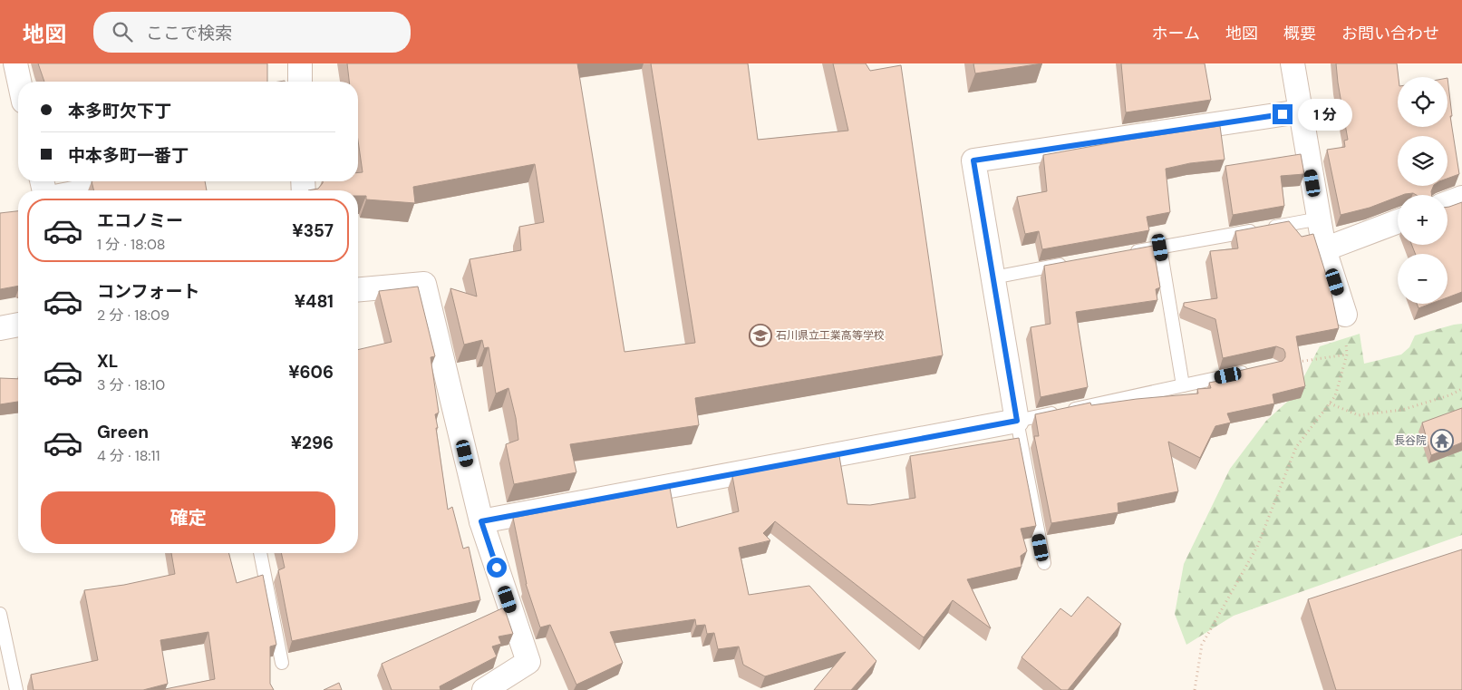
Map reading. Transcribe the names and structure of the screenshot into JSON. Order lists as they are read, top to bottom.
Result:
{
  "places": {
    "school or university": ["石川県立工業高等学校"],
    "temple": ["長谷院"]
  },
  "page": {
    "header": "地図",
    "search": "ここで検索",
    "nav": [
      "ホーム",
      "地図",
      "概要",
      "お問い合わせ"
    ],
    "map_buttons": ["+", "−"],
    "banner": ["本多町欠下丁", "中本多町一番丁"],
    "bubble": "1 分",
    "list": [
      {
        "name": "エコノミー",
        "note": "1 分 · 18:08",
        "value": "¥357"
      },
      {
        "name": "コンフォート",
        "note": "2 分 · 18:09",
        "value": "¥481"
      },
      {
        "name": "XL",
        "note": "3 分 · 18:10",
        "value": "¥606"
      },
      {
        "name": "Green",
        "note": "4 分 · 18:11",
        "value": "¥296"
      }
    ],
    "buttons": "確定"
  }
}
